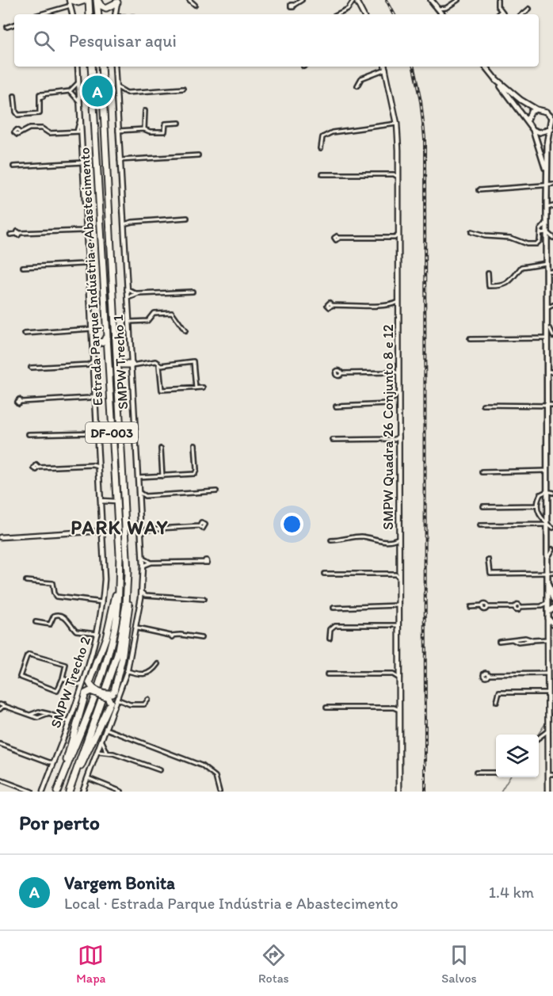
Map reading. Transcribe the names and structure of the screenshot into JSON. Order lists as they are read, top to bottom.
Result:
{
  "streets": {
    "highway": ["Estrada Parque Indústria e Abastecimento", "DF-003"],
    "street": ["SMPW Trecho 1", "SMPW Quadra 26 Conjunto 8 e 12", "SMPW Trecho 2"]
  },
  "districts": ["PARK WAY"],
  "page": {
    "search": "Pesquisar aqui",
    "pins": "A",
    "heading": "Por perto",
    "list": [
      {
        "mark": "A",
        "name": "Vargem Bonita",
        "note": "Local · Estrada Parque Indústria e Abastecimento",
        "value": "1.4 km"
      }
    ],
    "nav": ["Mapa", "Rotas", "Salvos"]
  }
}
